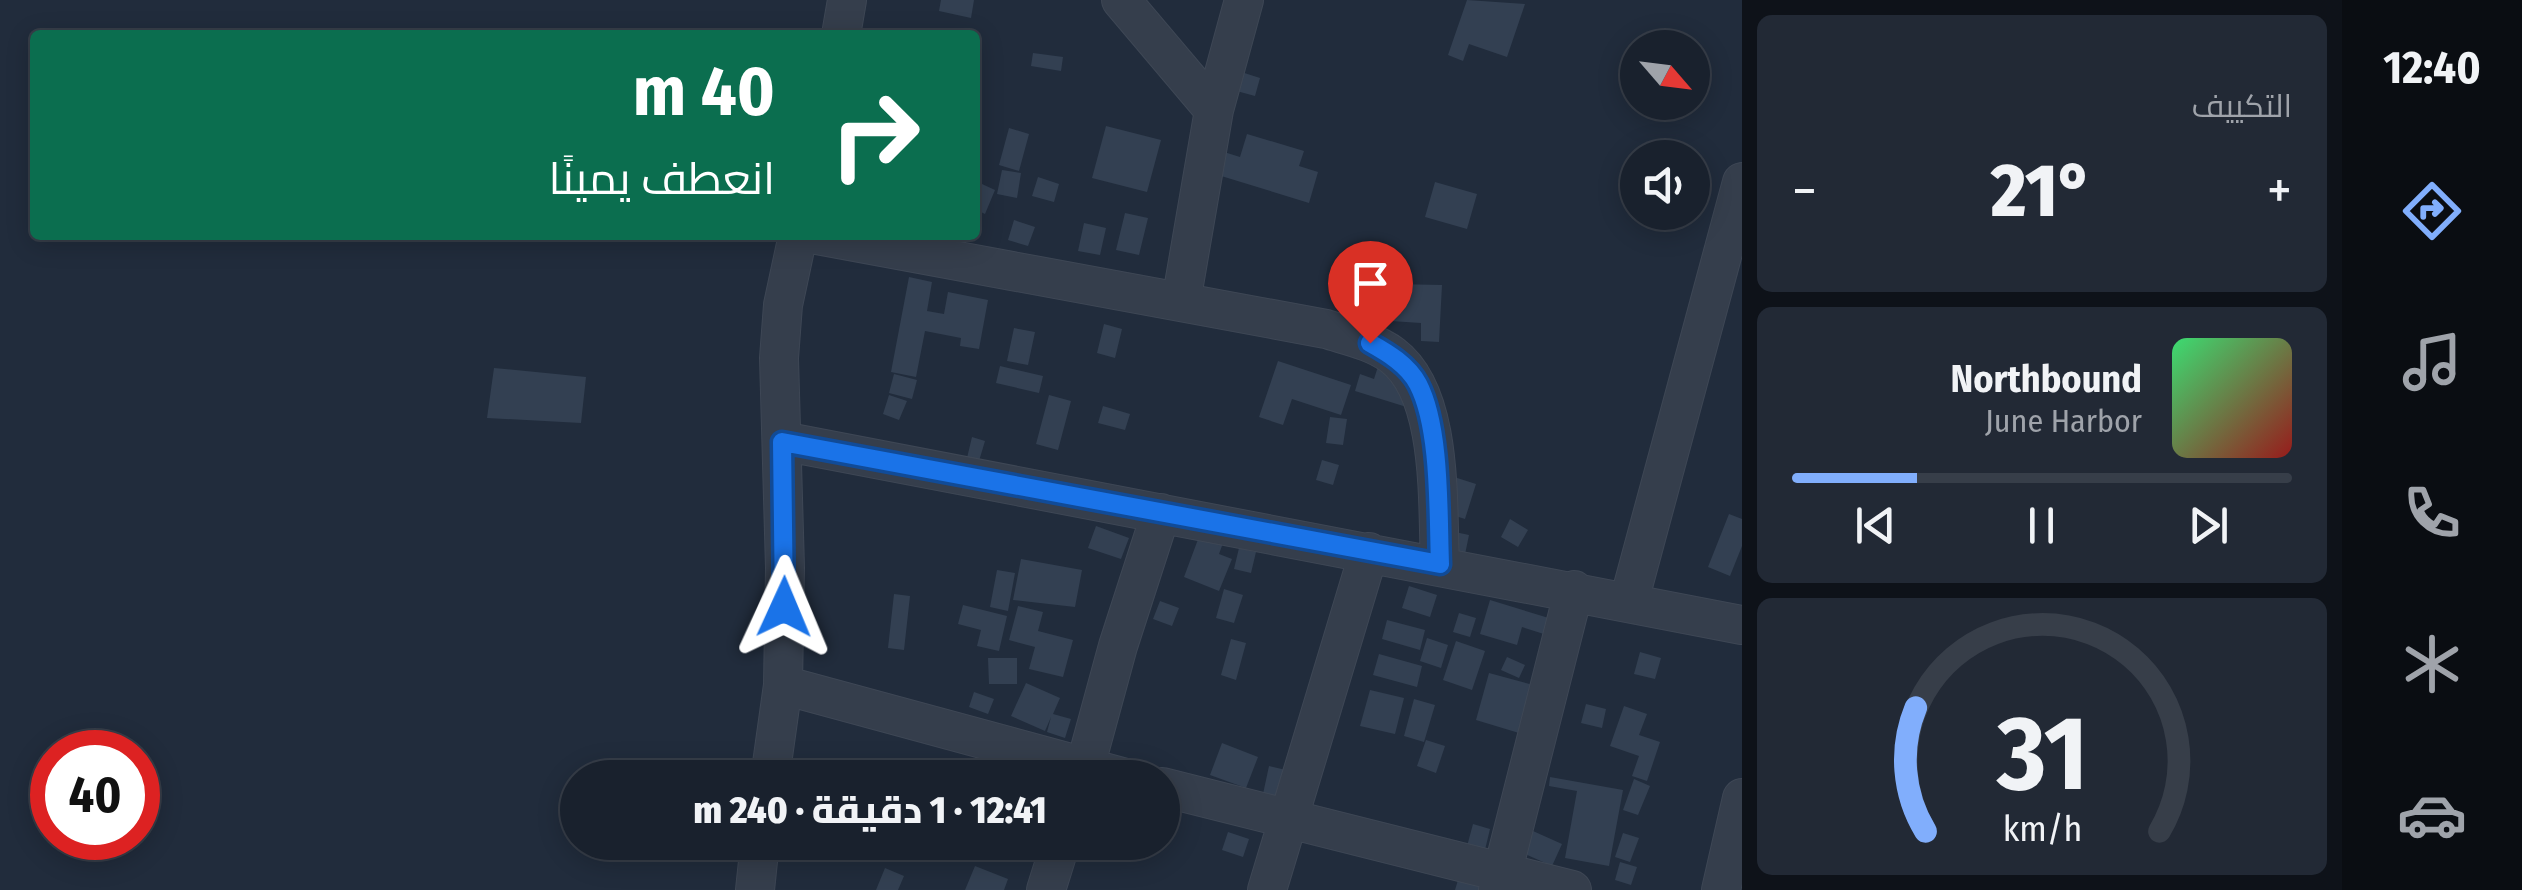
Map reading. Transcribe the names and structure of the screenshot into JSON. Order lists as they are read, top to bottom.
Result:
{
  "north": "bottom right",
  "page": {
    "tabs": "12:40",
    "tile": "التكييف",
    "turn": ["40 m", "انعطف يمينًا"],
    "heat": ["−", "21°", "+"],
    "song": ["Northbound", "June Harbor"],
    "limit": "40",
    "trip": "12:41 · 1 دقيقة · 240 m",
    "gauge": ["31", "km/h"]
  }
}
